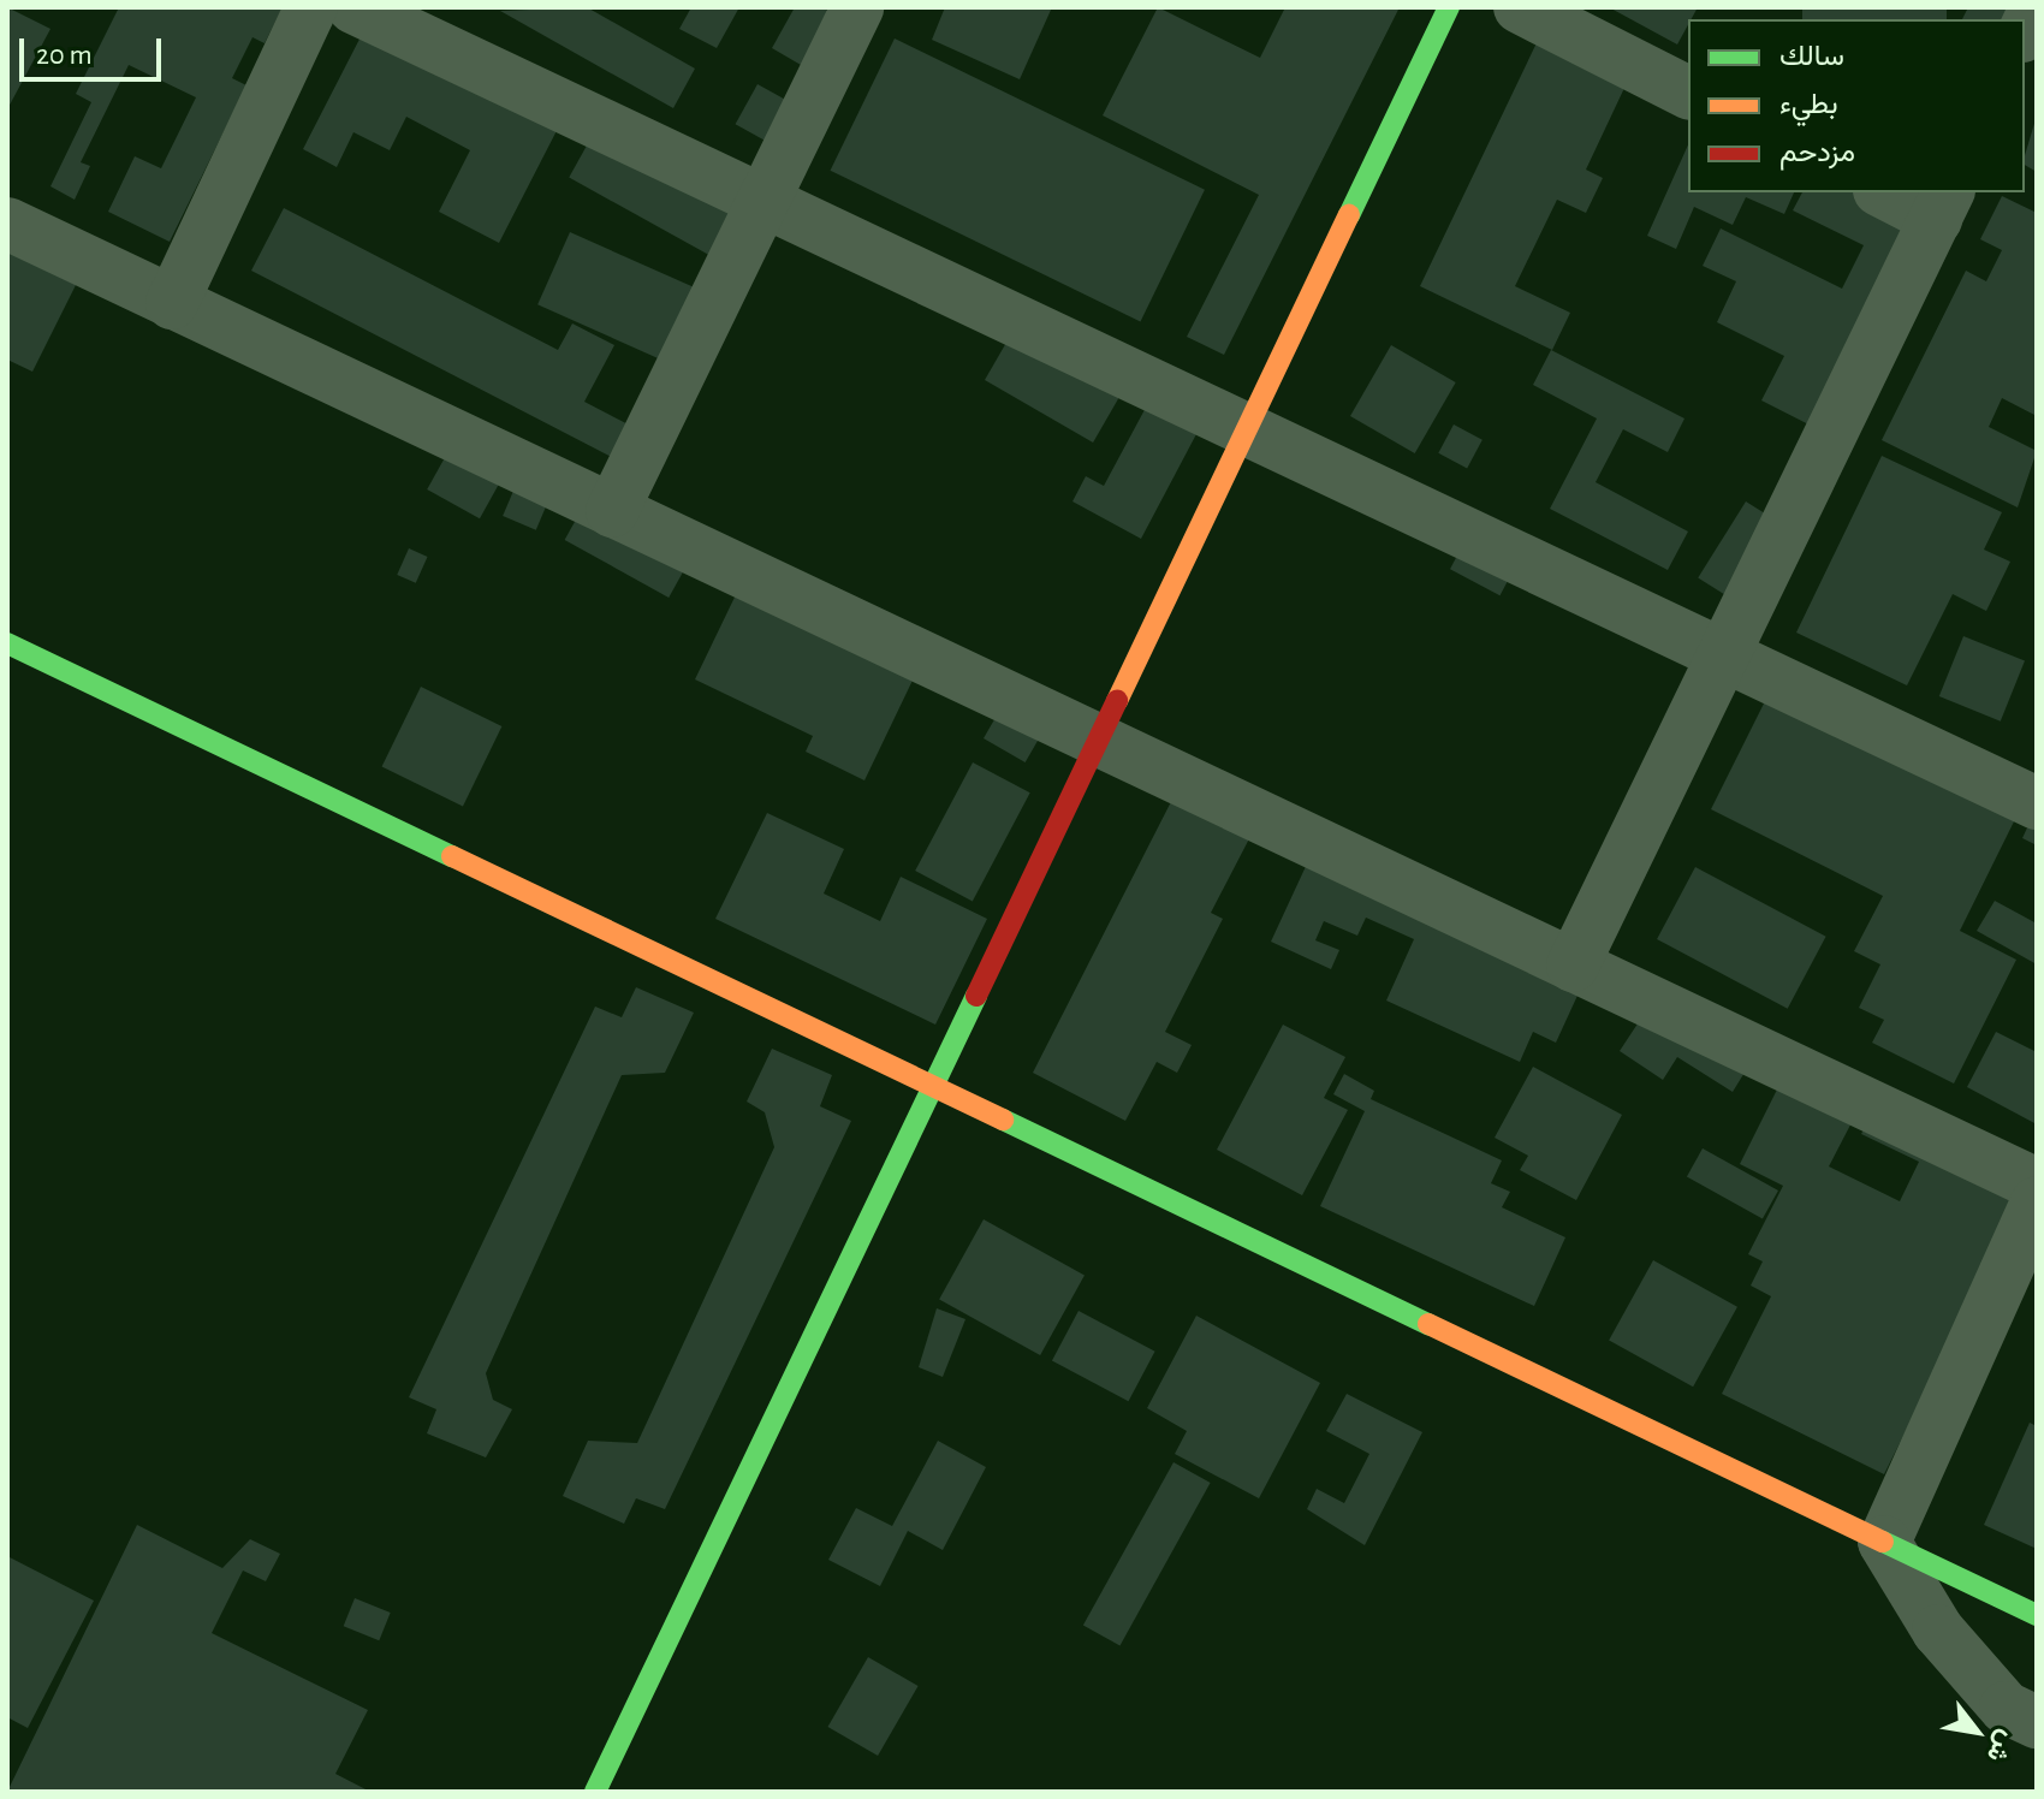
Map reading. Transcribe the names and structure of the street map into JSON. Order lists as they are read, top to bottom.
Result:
{
  "legend": ["سالك", "بطيء", "مزدحم"],
  "scale_bar": "20 m",
  "north": "bottom right"
}
